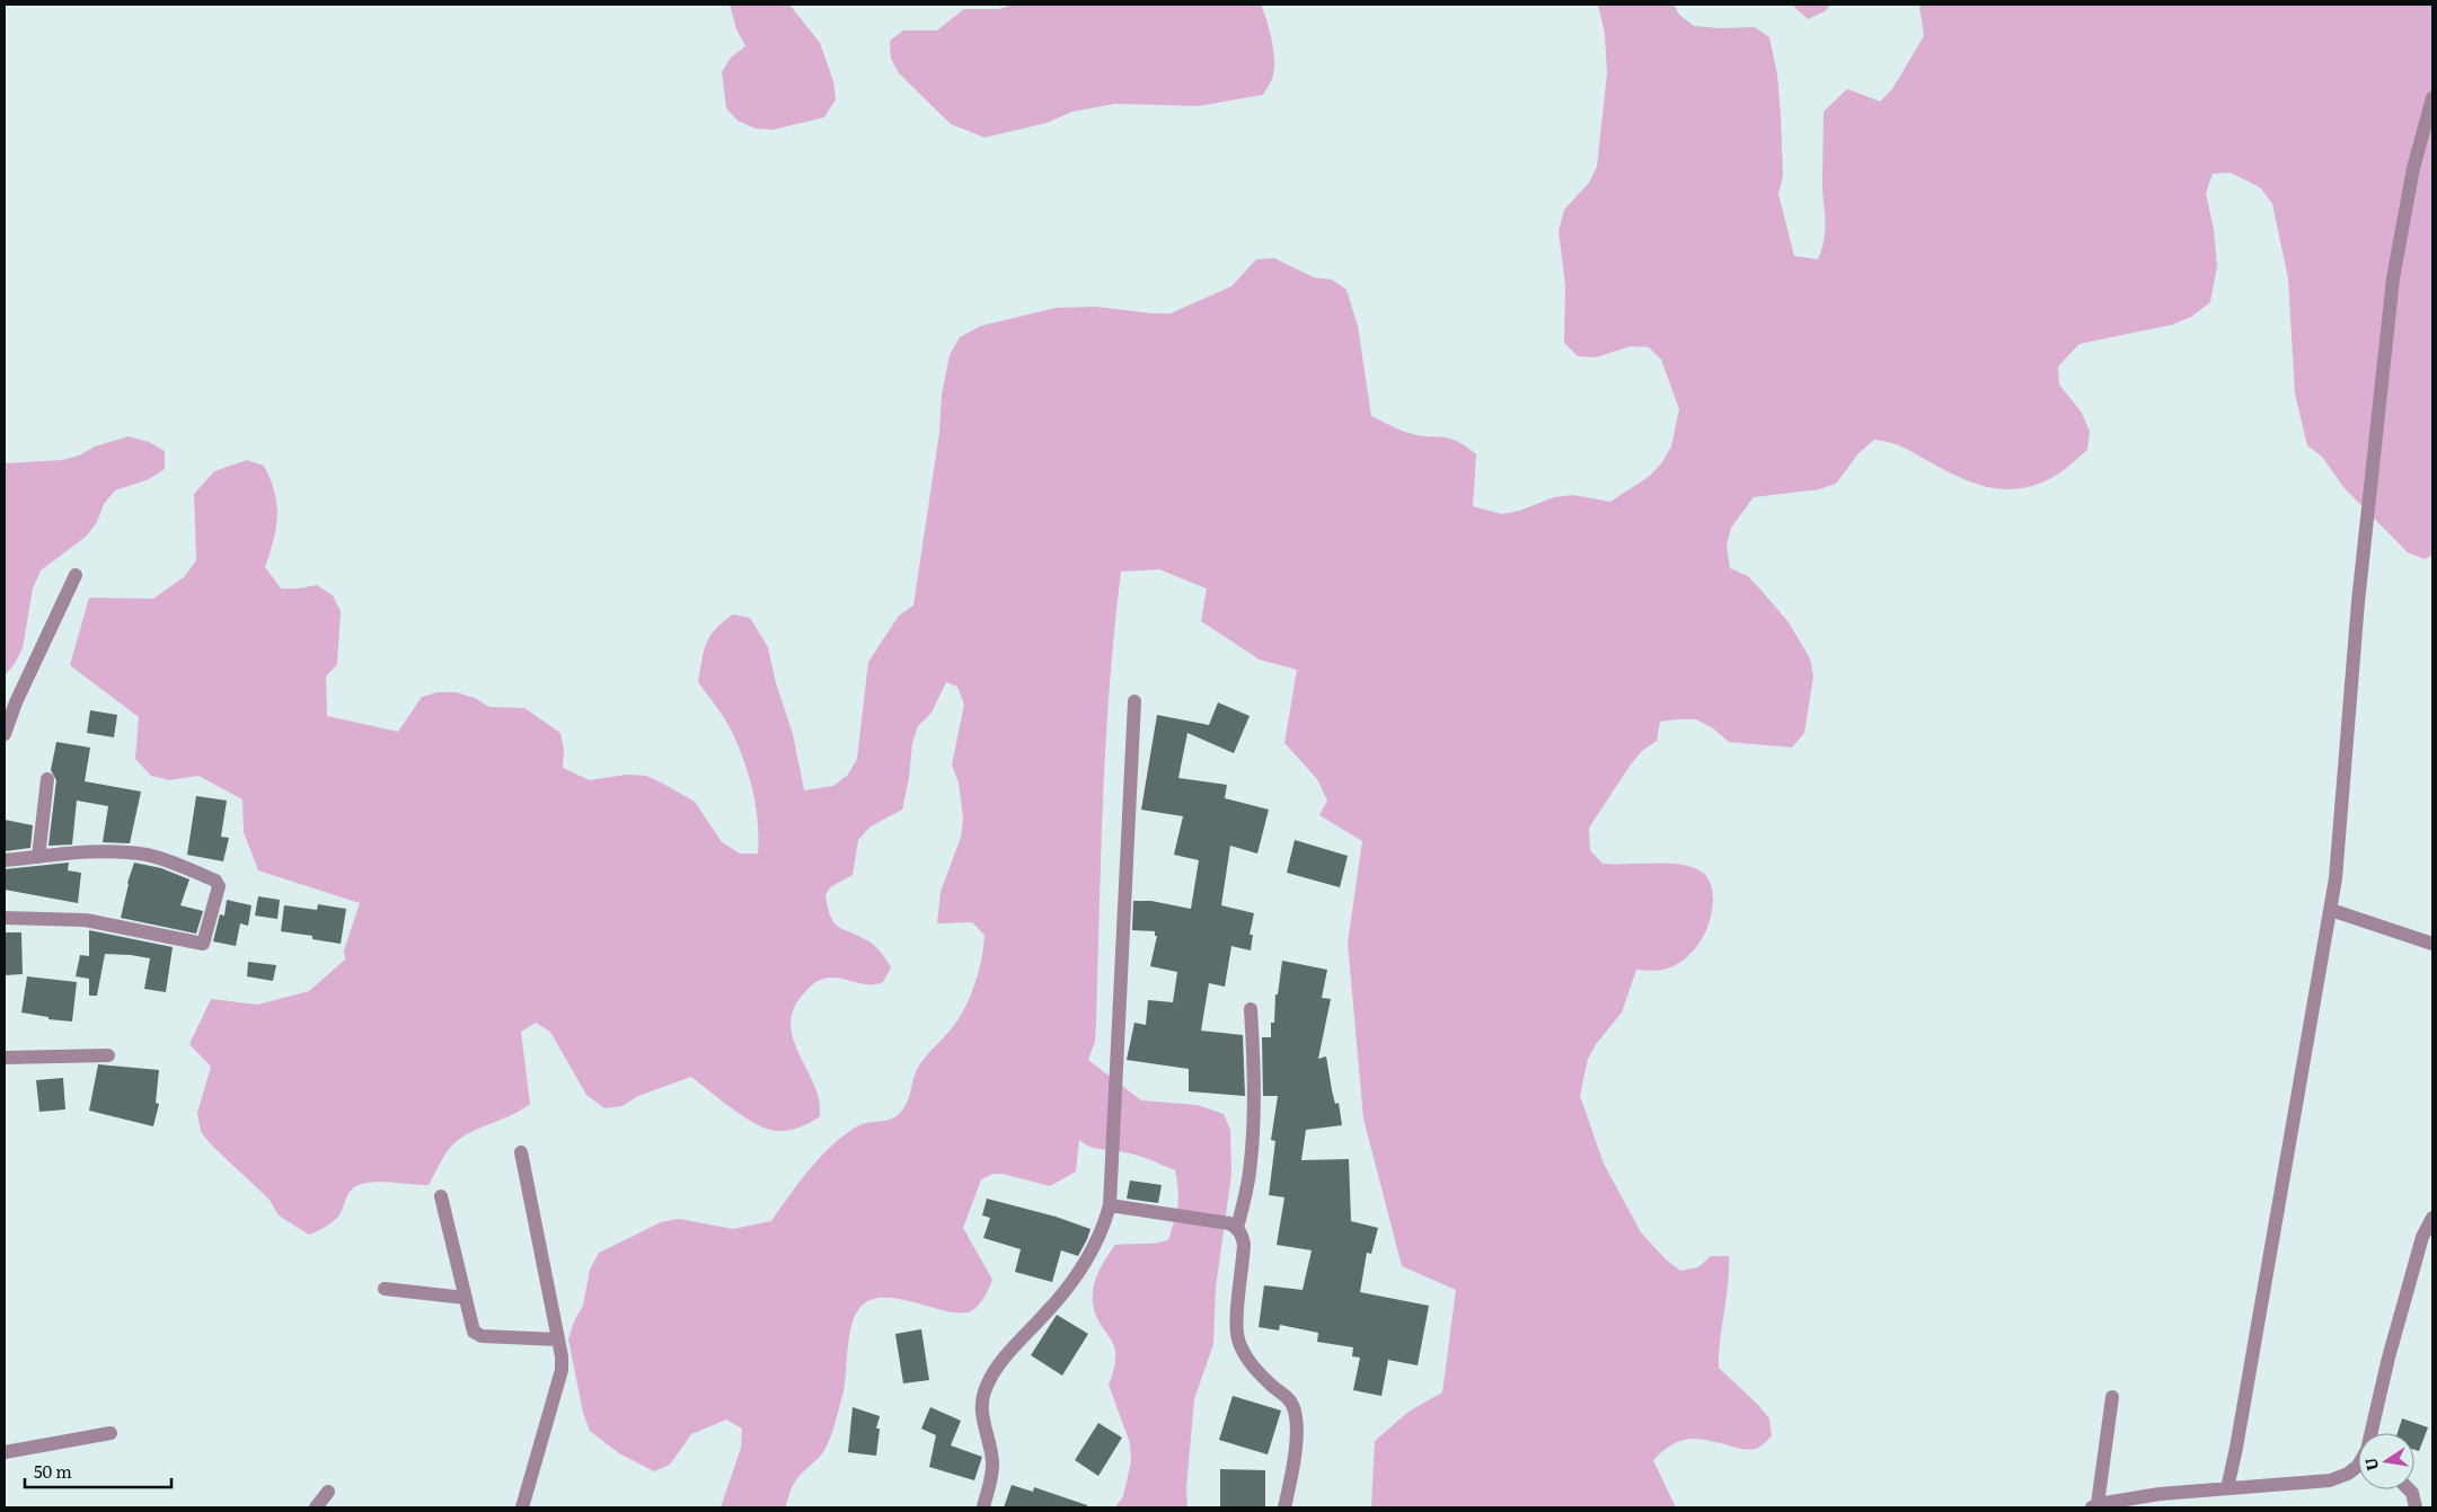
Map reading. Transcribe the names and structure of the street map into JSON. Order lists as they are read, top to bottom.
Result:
{
  "scale_bar": "50 m",
  "north": "left"
}
